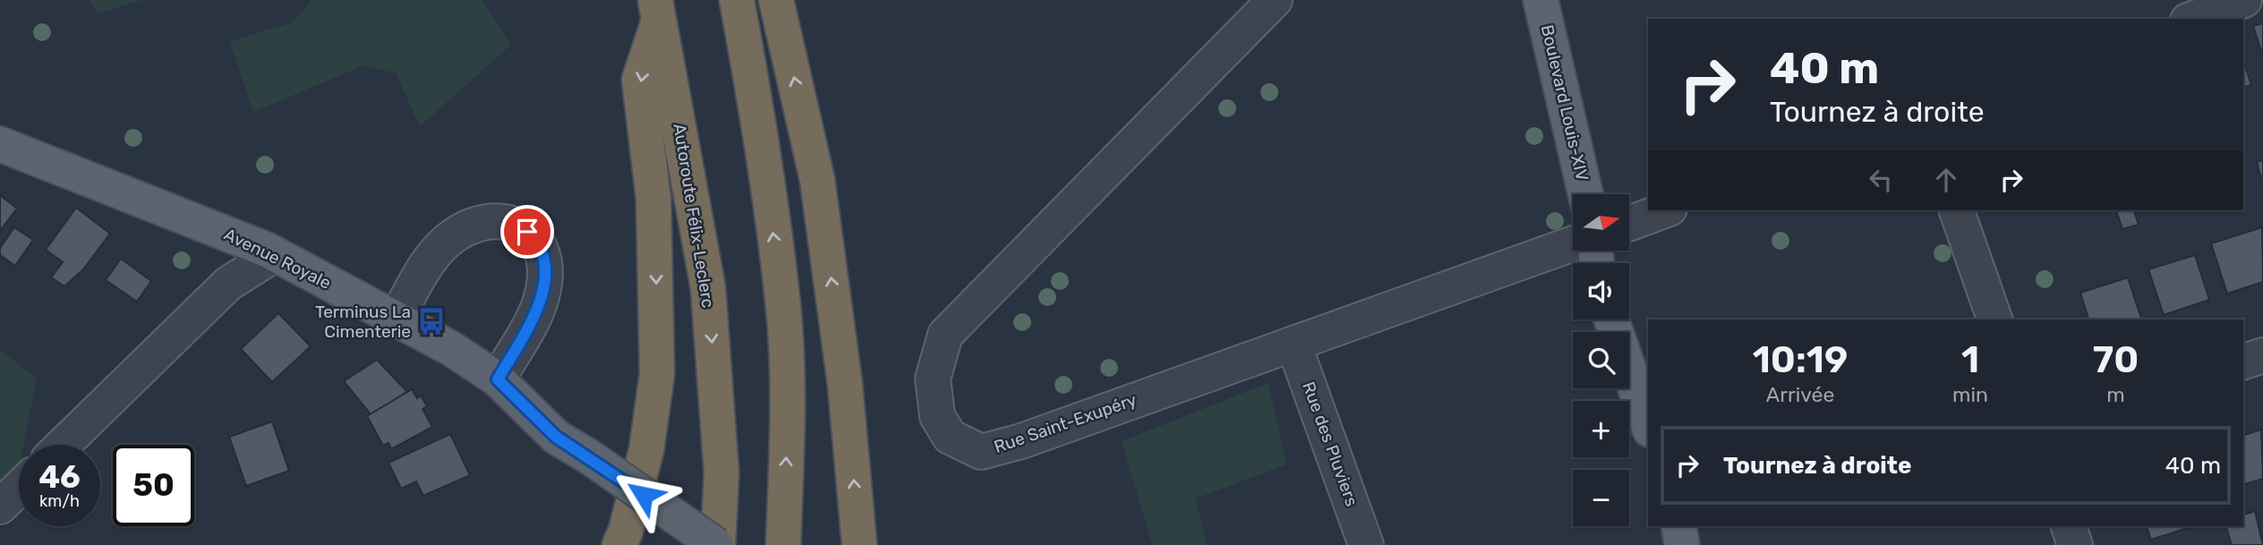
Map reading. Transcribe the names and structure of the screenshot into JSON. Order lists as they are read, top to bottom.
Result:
{
  "streets": {
    "highway": ["Autoroute Félix-Leclerc"],
    "main road": ["Boulevard Louis-XIV", "Avenue Royale"],
    "street": ["Rue Saint-Exupéry", "Rue des Pluviers"]
  },
  "crossings": [
    ["Autoroute Félix-Leclerc", "Avenue Royale"],
    ["Rue Saint-Exupéry", "Rue des Pluviers"]
  ],
  "places": {
    "bus stop": ["Terminus La Cimenterie"]
  },
  "north": "right",
  "page": {
    "turn": ["40 m", "Tournez à droite"],
    "map_buttons": ["+", "−"],
    "eta": [
      "10:19",
      "Arrivée",
      "1",
      "min",
      "70",
      "m"
    ],
    "list": [
      {
        "name": "Tournez à droite",
        "value": "40 m"
      }
    ],
    "speed": "46 km/h",
    "limit": "50"
  }
}
